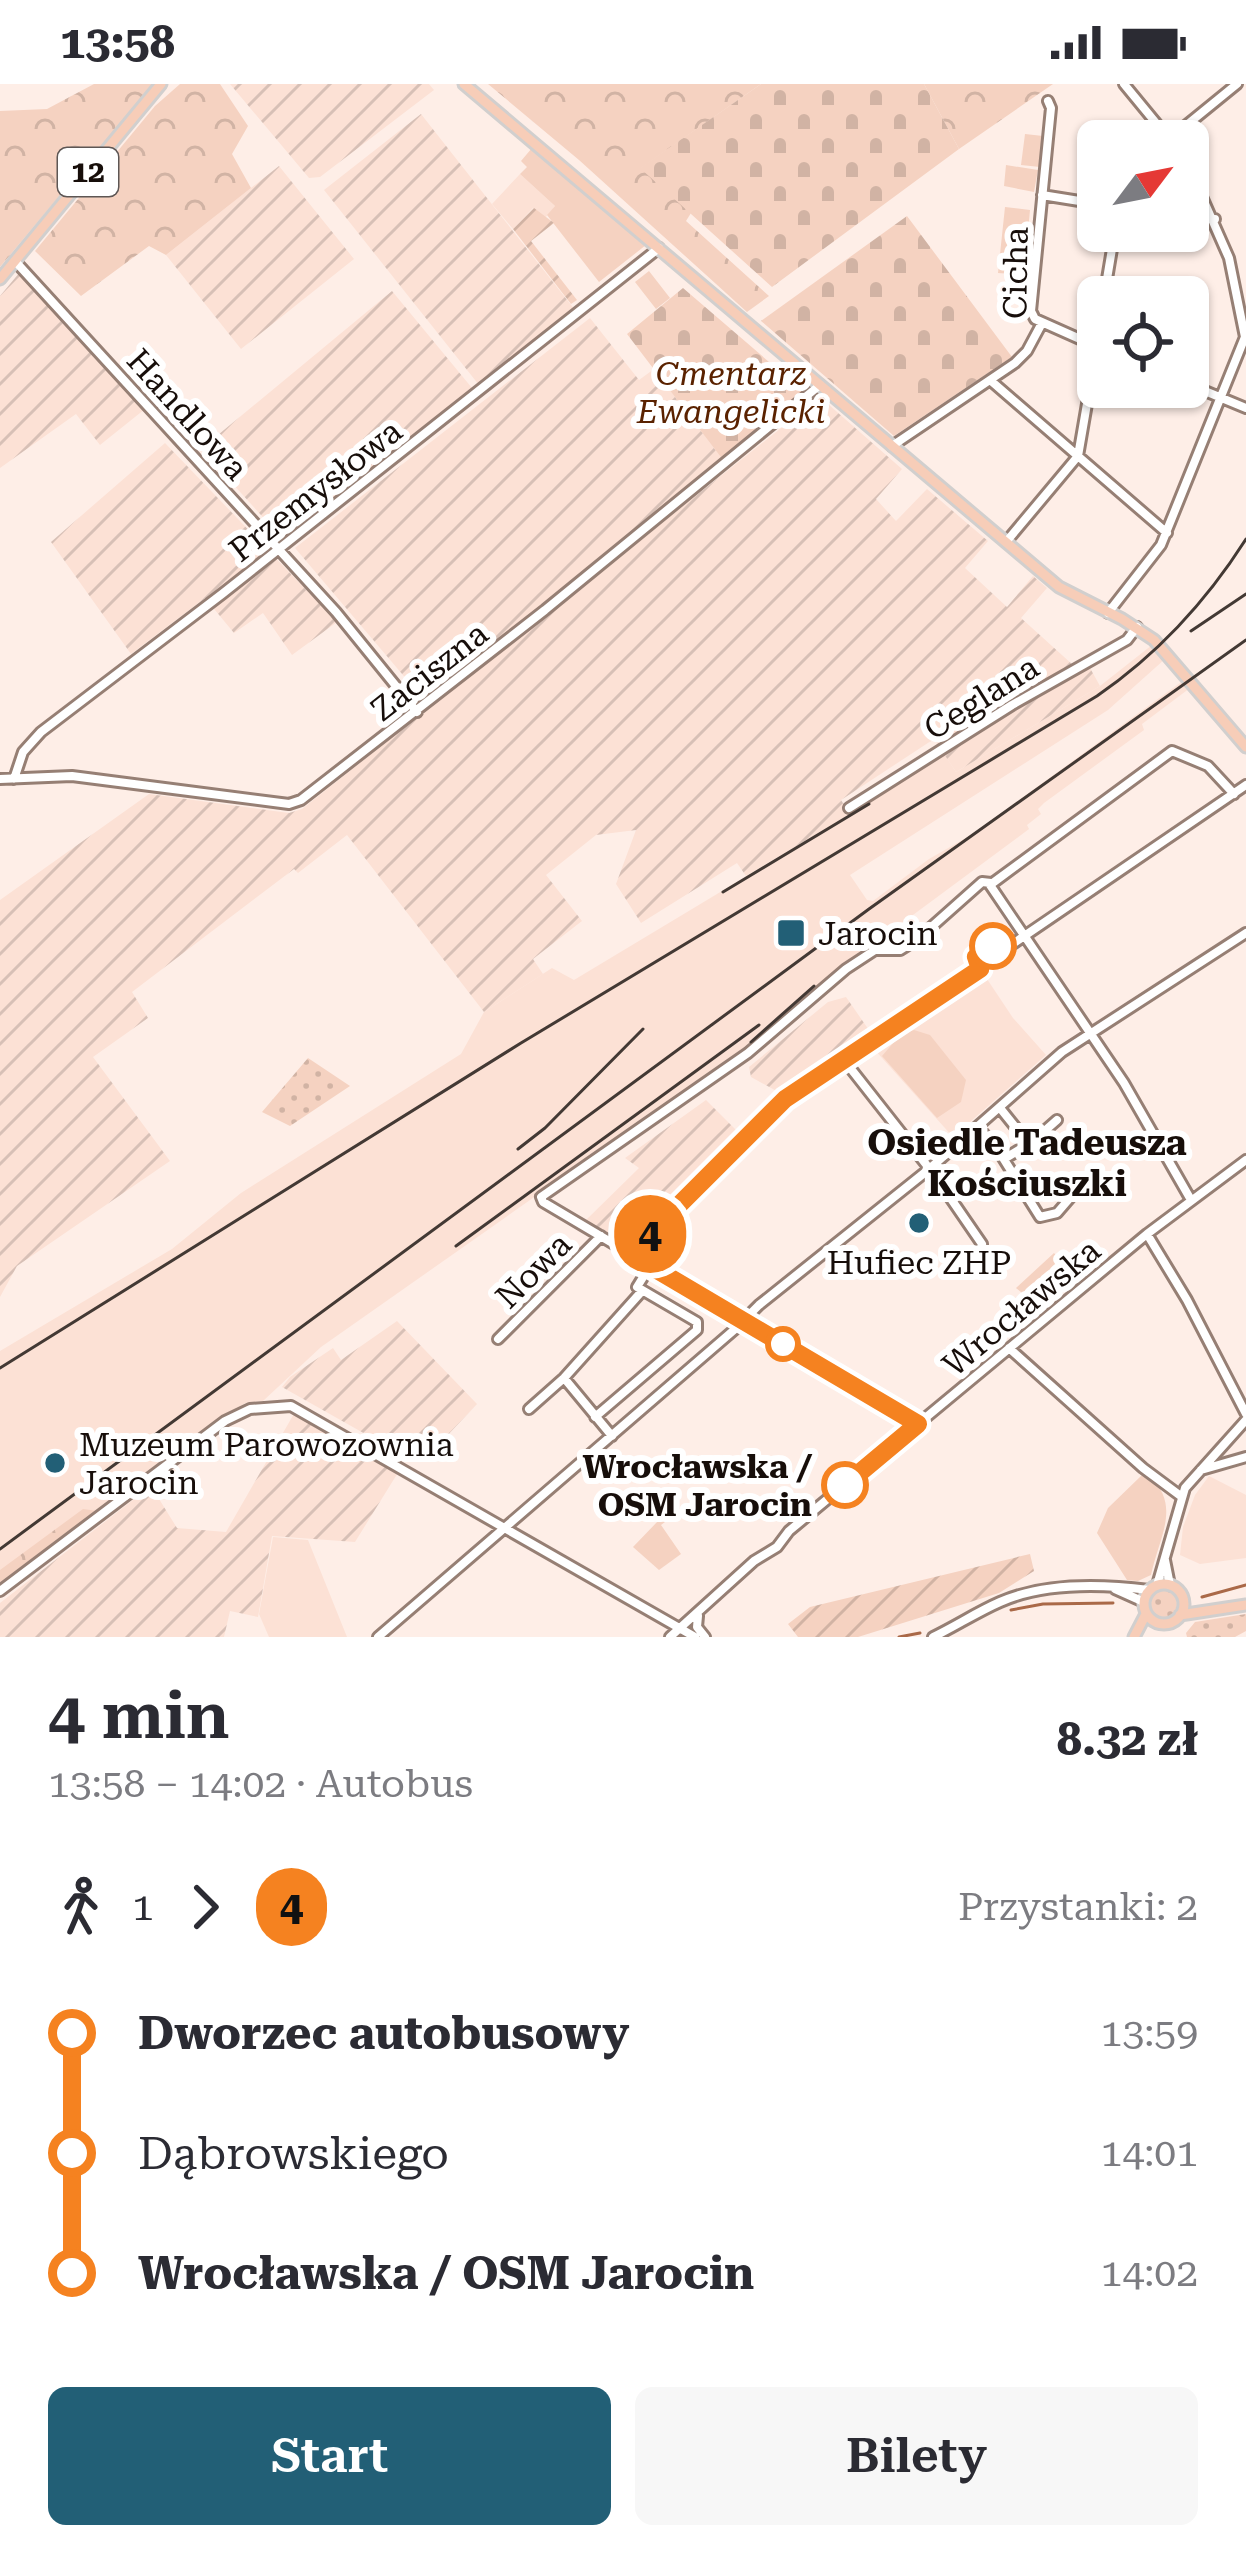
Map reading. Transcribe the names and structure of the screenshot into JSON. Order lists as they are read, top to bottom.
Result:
{
  "streets": {
    "main road": ["12"],
    "street": [
      "Cicha",
      "Handlowa",
      "Przemysłowa",
      "Zaciszna",
      "Ceglana",
      "Nowa",
      "Wrocławska"
    ]
  },
  "crossings": [
    ["12", "Handlowa"],
    ["Handlowa", "Przemysłowa"],
    ["Handlowa", "Zaciszna"],
    ["Przemysłowa", "Zaciszna"]
  ],
  "districts": ["Osiedle Tadeusza Kościuszki"],
  "parks": ["Cmentarz Ewangelicki"],
  "places": {
    "transit": ["Jarocin"],
    "other": ["Hufiec ZHP", "Muzeum Parowozownia Jarocin", "Wrocławska / OSM Jarocin"]
  },
  "lines": ["bus line 4"],
  "north": "top right",
  "page": {
    "status": "13:58",
    "on_map": "4",
    "heading": ["4 min", "13:58 – 14:02 · Autobus", "8.32 zł"],
    "legs": ["1", "4", "Przystanki: 2"],
    "list": [
      {
        "name": "Dworzec autobusowy",
        "value": "13:59"
      },
      {
        "name": "Dąbrowskiego",
        "value": "14:01"
      },
      {
        "name": "Wrocławska / OSM Jarocin",
        "value": "14:02"
      }
    ],
    "buttons": ["Start", "Bilety"]
  }
}
